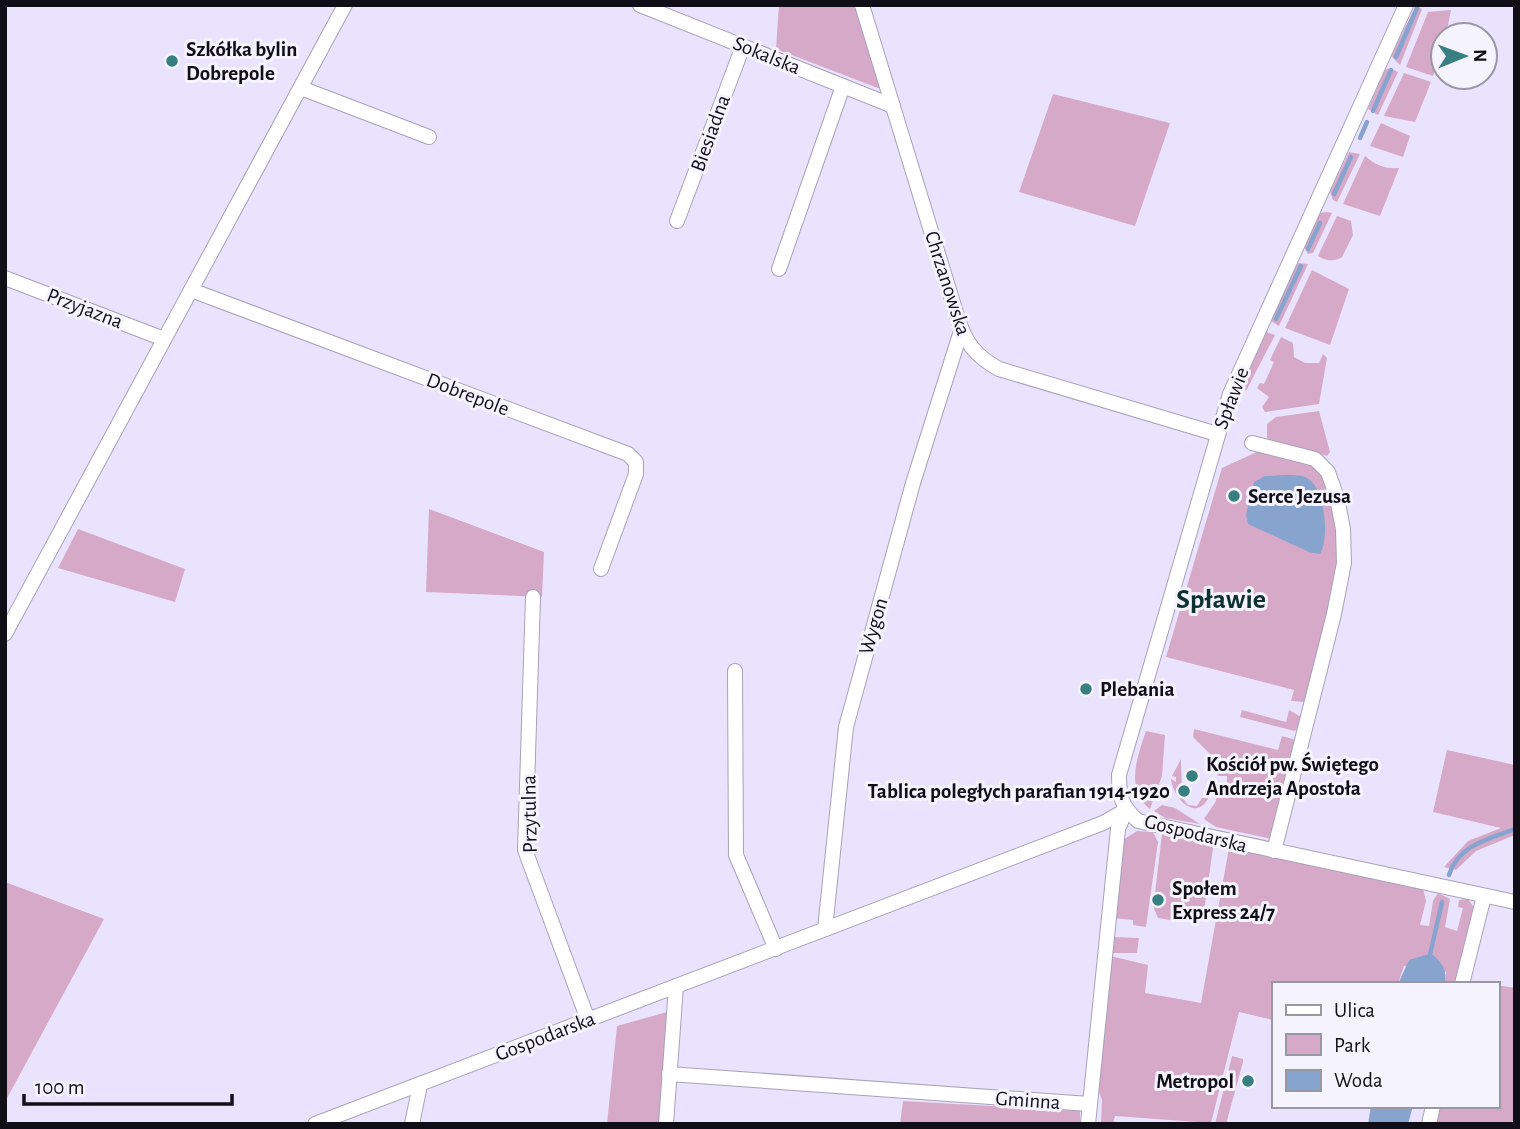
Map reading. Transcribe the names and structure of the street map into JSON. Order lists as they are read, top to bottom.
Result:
{
  "streets": {
    "street": [
      "Sokalska",
      "Biesiadna",
      "Chrzanowska",
      "Przyjazna",
      "Dobrepole",
      "Spławie",
      "Wygon",
      "Przytulna",
      "Gospodarska",
      "Gminna"
    ]
  },
  "crossings": [
    ["Sokalska", "Biesiadna"],
    ["Sokalska", "Chrzanowska"],
    ["Chrzanowska", "Spławie"],
    ["Chrzanowska", "Wygon"],
    ["Spławie", "Gospodarska"],
    ["Spławie", "Gminna"],
    ["Wygon", "Gospodarska"],
    ["Przytulna", "Gospodarska"],
    ["Gospodarska", "Gminna"]
  ],
  "districts": ["Spławie"],
  "places": [
    "Szkółka bylin Dobrepole",
    "Serce Jezusa",
    "Plebania",
    "Kościół pw. Świętego Andrzeja Apostoła",
    "Tablica poległych parafian 1914-1920",
    "Społem Express 24/7",
    "Metropol"
  ],
  "legend": ["Ulica", "Park", "Woda"],
  "scale_bar": "100 m",
  "north": "right"
}
